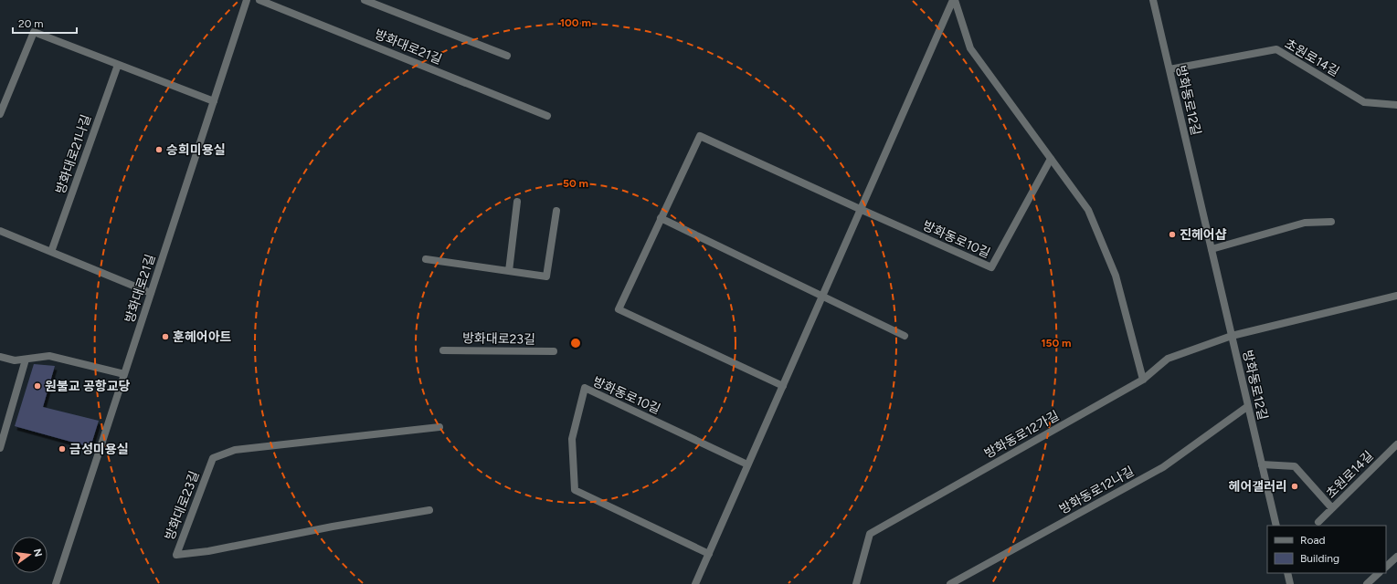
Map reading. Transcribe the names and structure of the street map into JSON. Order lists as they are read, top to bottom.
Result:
{
  "streets": {
    "street": [
      "방화대로21길",
      "초원로14길",
      "방화동로12길",
      "방화대로21나길",
      "방화동로10길",
      "방화대로23길",
      "방화동로12가길",
      "방화동로12나길"
    ]
  },
  "crossings": [
    ["초원로14길", "방화동로12길"],
    ["방화동로12길", "방화동로12가길"],
    ["방화동로12길", "방화동로12나길"]
  ],
  "places": [
    "승희미용실",
    "진헤어샵",
    "훈헤어아트",
    "원불교 공항교당",
    "금성미용실",
    "헤어갤러리"
  ],
  "legend": ["Road", "Building"],
  "scale_bar": "20 m",
  "north": "right",
  "rings": ["100 m", "50 m", "150 m"]
}
